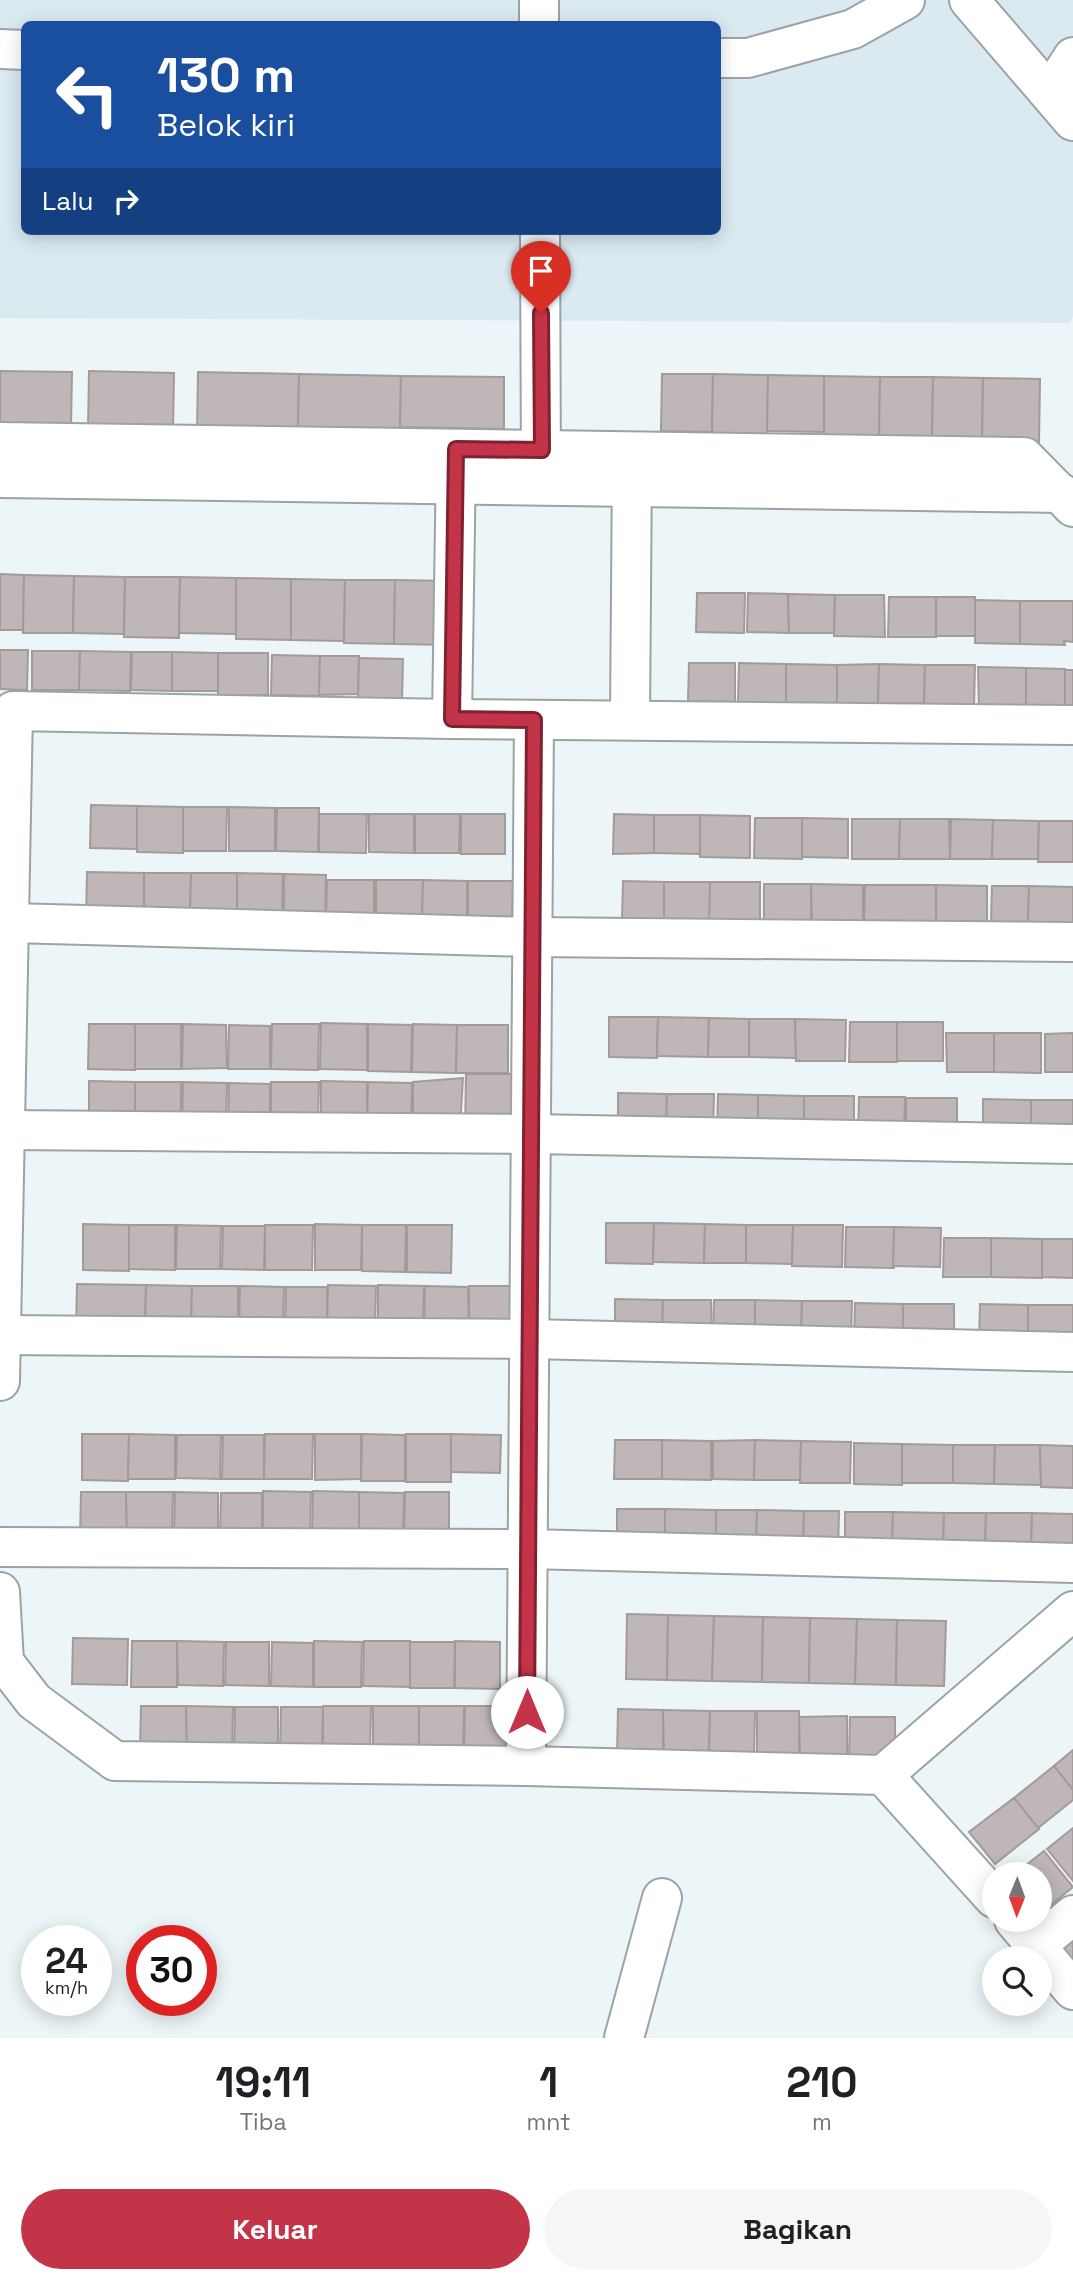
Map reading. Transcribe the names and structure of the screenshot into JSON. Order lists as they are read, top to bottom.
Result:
{
  "north": "bottom",
  "page": {
    "turn": ["130 m", "Belok kiri"],
    "then": "Lalu",
    "speed": "24 km/h",
    "limit": "30",
    "eta": [
      "19:11",
      "Tiba",
      "1",
      "mnt",
      "210",
      "m"
    ],
    "buttons": ["Keluar", "Bagikan"]
  }
}
